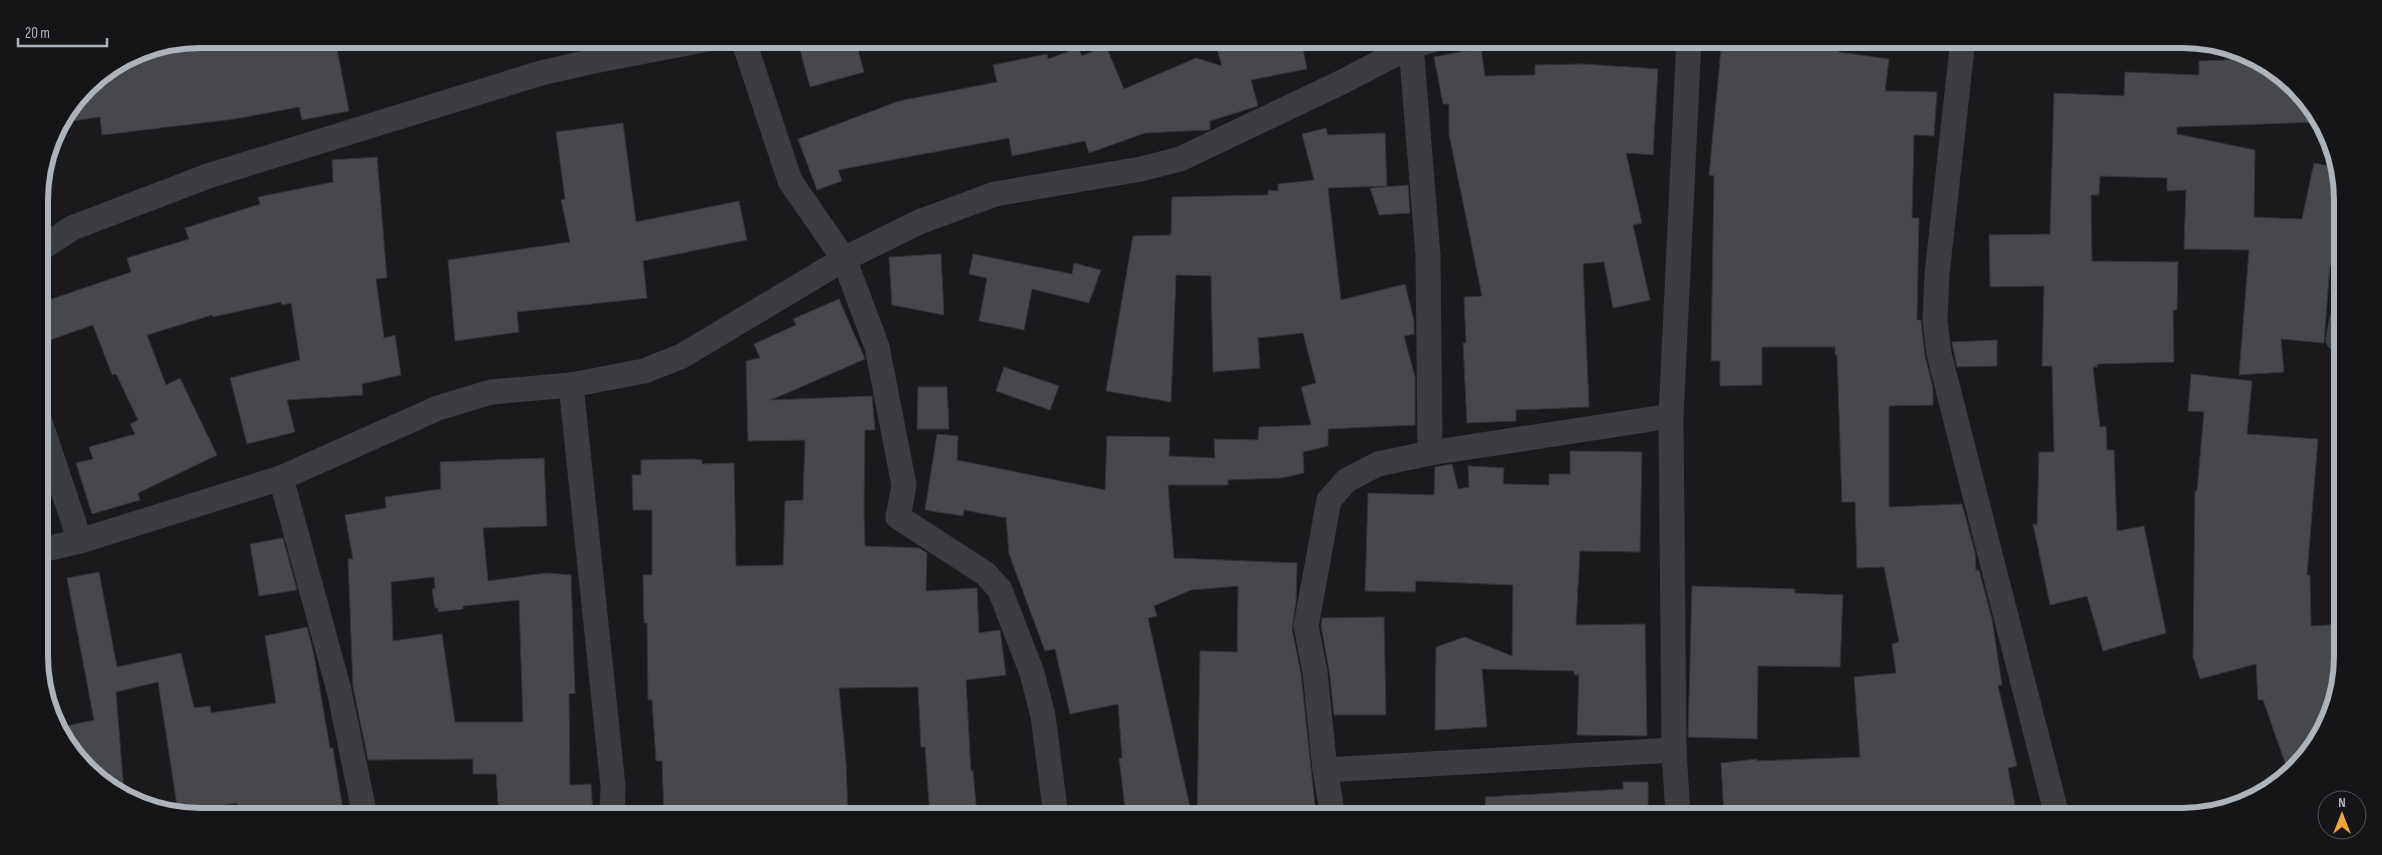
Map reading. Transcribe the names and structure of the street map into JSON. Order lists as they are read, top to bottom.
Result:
{
  "scale_bar": "20 m",
  "north": "top"
}
